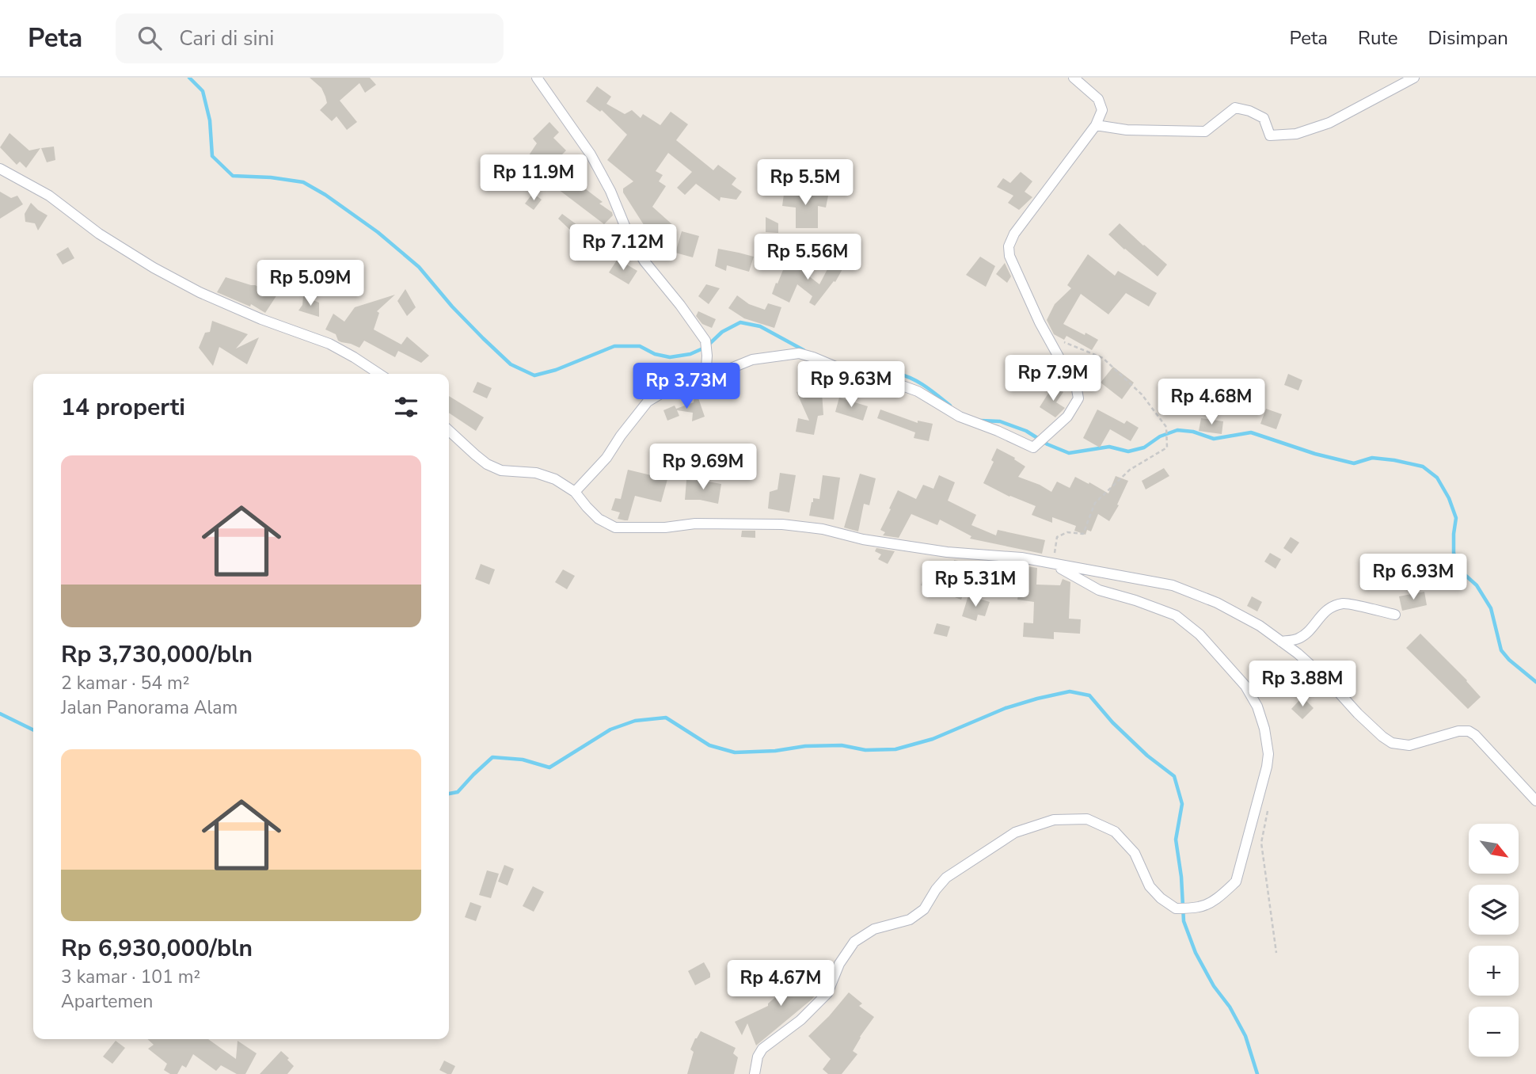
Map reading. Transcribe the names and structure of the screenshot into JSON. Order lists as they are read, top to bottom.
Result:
{
  "north": "bottom right",
  "page": {
    "header": "Peta",
    "search": "Cari di sini",
    "nav": ["Peta", "Rute", "Disimpan"],
    "price": [
      "Rp 11.9M",
      "Rp 5.5M",
      "Rp 7.12M",
      "Rp 5.56M",
      "Rp 5.09M",
      "Rp 7.9M",
      "Rp 9.63M",
      "Rp 3.73M",
      "Rp 4.68M",
      "Rp 9.69M",
      "Rp 6.93M",
      "Rp 5.31M",
      "Rp 3.88M",
      "Rp 4.67M"
    ],
    "heading": "14 properti",
    "list": [
      {
        "name": "Rp 3,730,000/bln",
        "note": "2 kamar · 54 m² · Jalan Panorama Alam"
      },
      {
        "name": "Rp 6,930,000/bln",
        "note": "3 kamar · 101 m² · Apartemen"
      }
    ],
    "map_buttons": ["+", "−"]
  }
}
